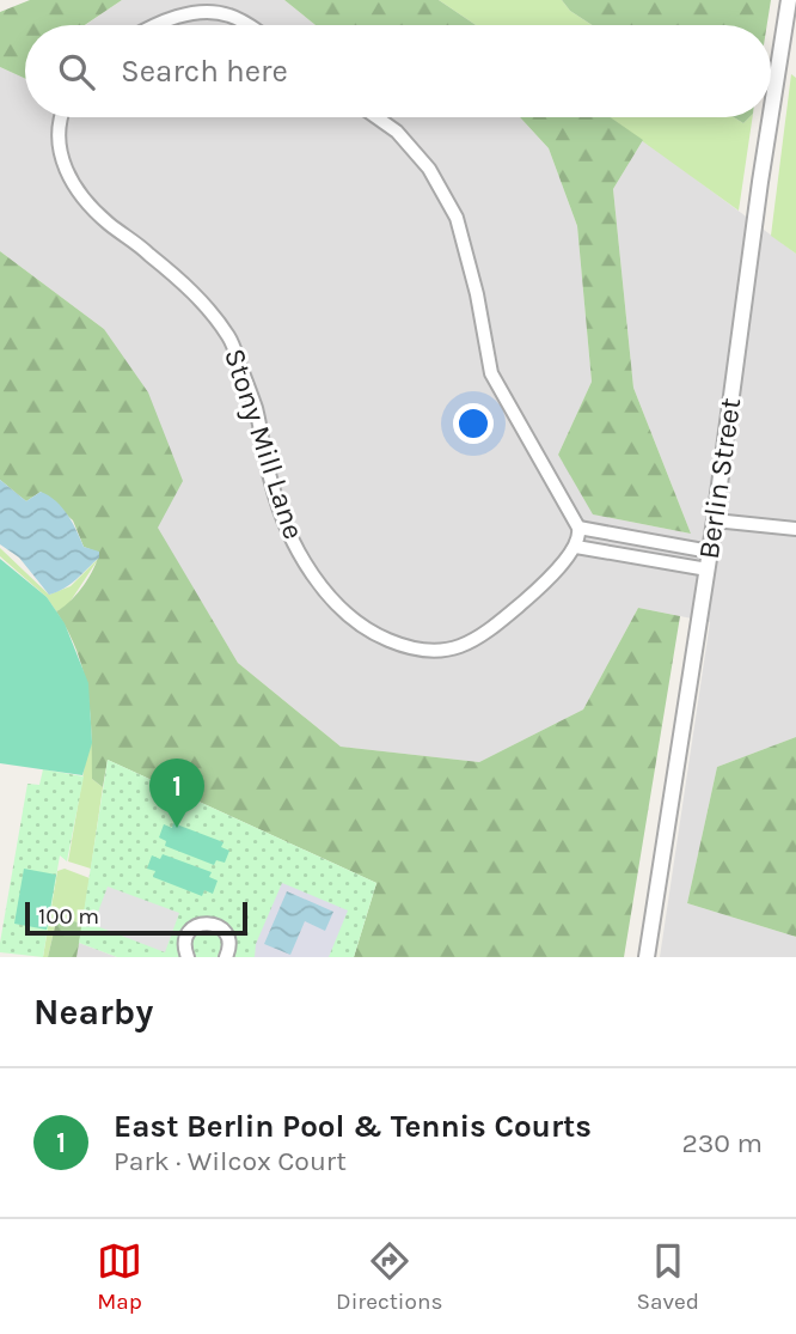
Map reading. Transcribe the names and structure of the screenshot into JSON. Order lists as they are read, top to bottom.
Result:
{
  "streets": {
    "street": ["Stony Mill Lane", "Berlin Street"]
  },
  "scale_bar": "100 m",
  "page": {
    "search": "Search here",
    "pins": "1",
    "scale": "100 m",
    "heading": "Nearby",
    "list": [
      {
        "mark": "1",
        "name": "East Berlin Pool & Tennis Courts",
        "note": "Park · Wilcox Court",
        "value": "230 m"
      }
    ],
    "nav": ["Map", "Directions", "Saved"]
  }
}
